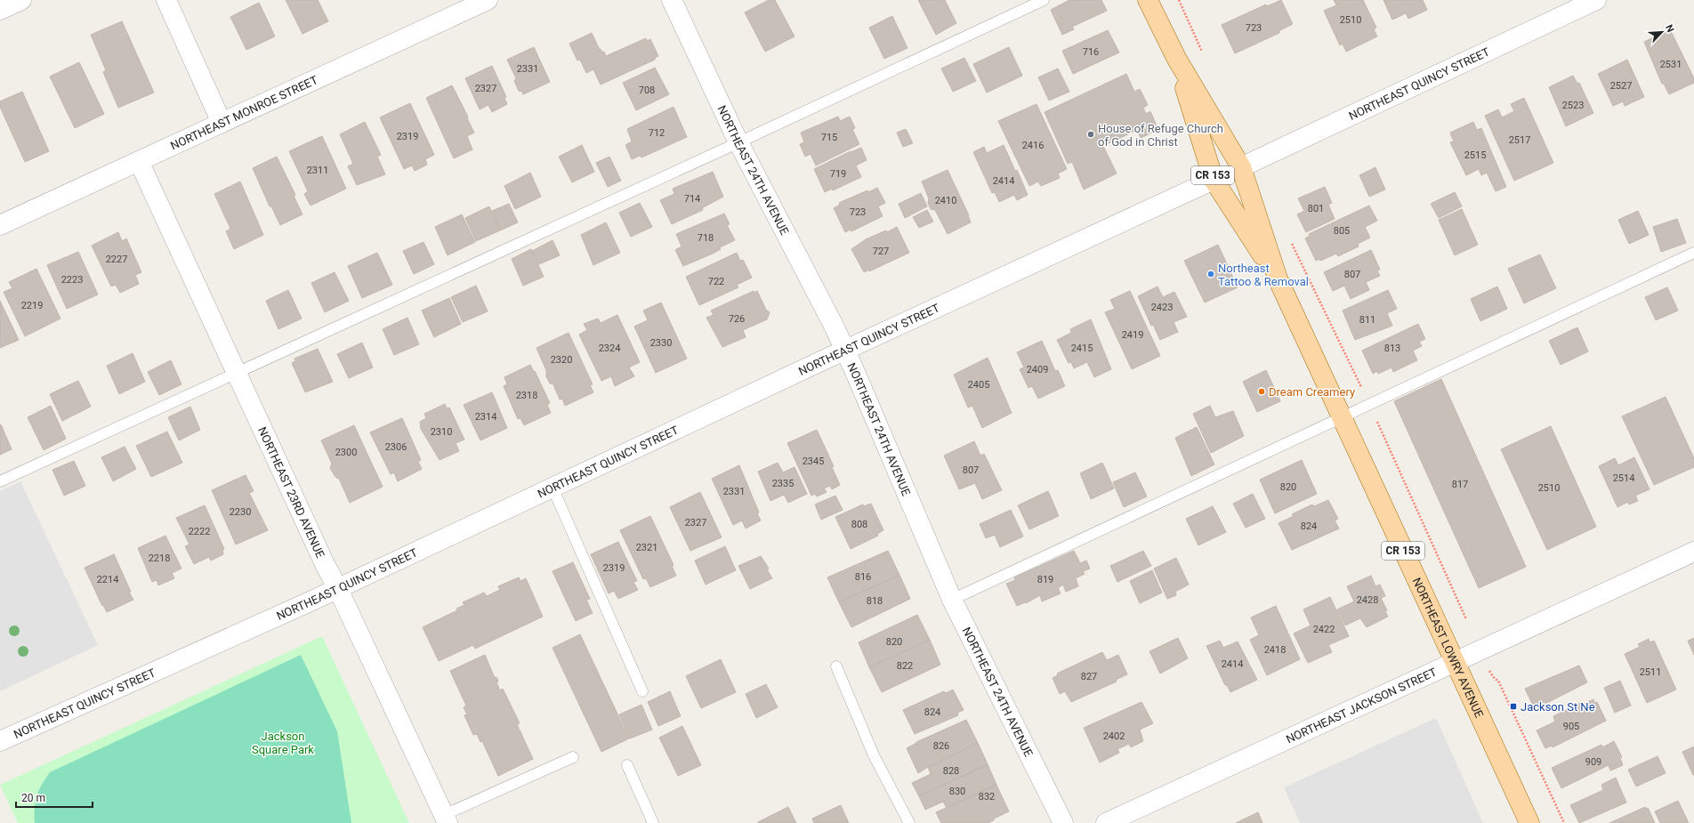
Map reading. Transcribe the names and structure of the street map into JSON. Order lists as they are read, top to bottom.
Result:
{
  "streets": {
    "main road": ["CR 153", "NORTHEAST LOWRY AVENUE"],
    "street": [
      "NORTHEAST QUINCY STREET",
      "NORTHEAST MONROE STREET",
      "NORTHEAST 24TH AVENUE",
      "NORTHEAST 23RD AVENUE",
      "NORTHEAST JACKSON STREET"
    ]
  },
  "crossings": [
    ["NORTHEAST QUINCY STREET", "NORTHEAST 24TH AVENUE"],
    ["NORTHEAST QUINCY STREET", "NORTHEAST 23RD AVENUE"],
    ["NORTHEAST QUINCY STREET", "NORTHEAST LOWRY AVENUE"],
    ["NORTHEAST MONROE STREET", "NORTHEAST 23RD AVENUE"],
    ["NORTHEAST LOWRY AVENUE", "NORTHEAST JACKSON STREET"]
  ],
  "parks": ["Jackson Square Park"],
  "places": {
    "other": ["House of Refuge Church of God in Christ", "Northeast Tattoo & Removal", "Dream Creamery"],
    "transit": ["Jackson St Ne"]
  },
  "house_numbers": [
    "2510",
    "723",
    "716",
    "2531",
    "2331",
    "2527",
    "2327",
    "708",
    "2523",
    "712",
    "2319",
    "715",
    "2517",
    "2416",
    "2515",
    "2311",
    "719",
    "2414",
    "714",
    "2410",
    "801",
    "723",
    "805",
    "718",
    "727",
    "2227",
    "807",
    "2223",
    "722",
    "2219",
    "2423",
    "726",
    "811",
    "2419",
    "2330",
    "2324",
    "2415",
    "813",
    "2320",
    "2409",
    "2405",
    "2318",
    "2314",
    "2310",
    "2306",
    "2300",
    "2345",
    "807",
    "2514",
    "2335",
    "817",
    "820",
    "2510",
    "2331",
    "2230",
    "2327",
    "808",
    "824",
    "2222",
    "2321",
    "2218",
    "2319",
    "816",
    "2214",
    "819",
    "2428",
    "818",
    "2422",
    "820",
    "2418",
    "2414",
    "822",
    "2511",
    "827",
    "824",
    "905",
    "2402",
    "826",
    "909",
    "828",
    "830",
    "832"
  ],
  "scale_bar": "20 m",
  "north": "top right"
}
